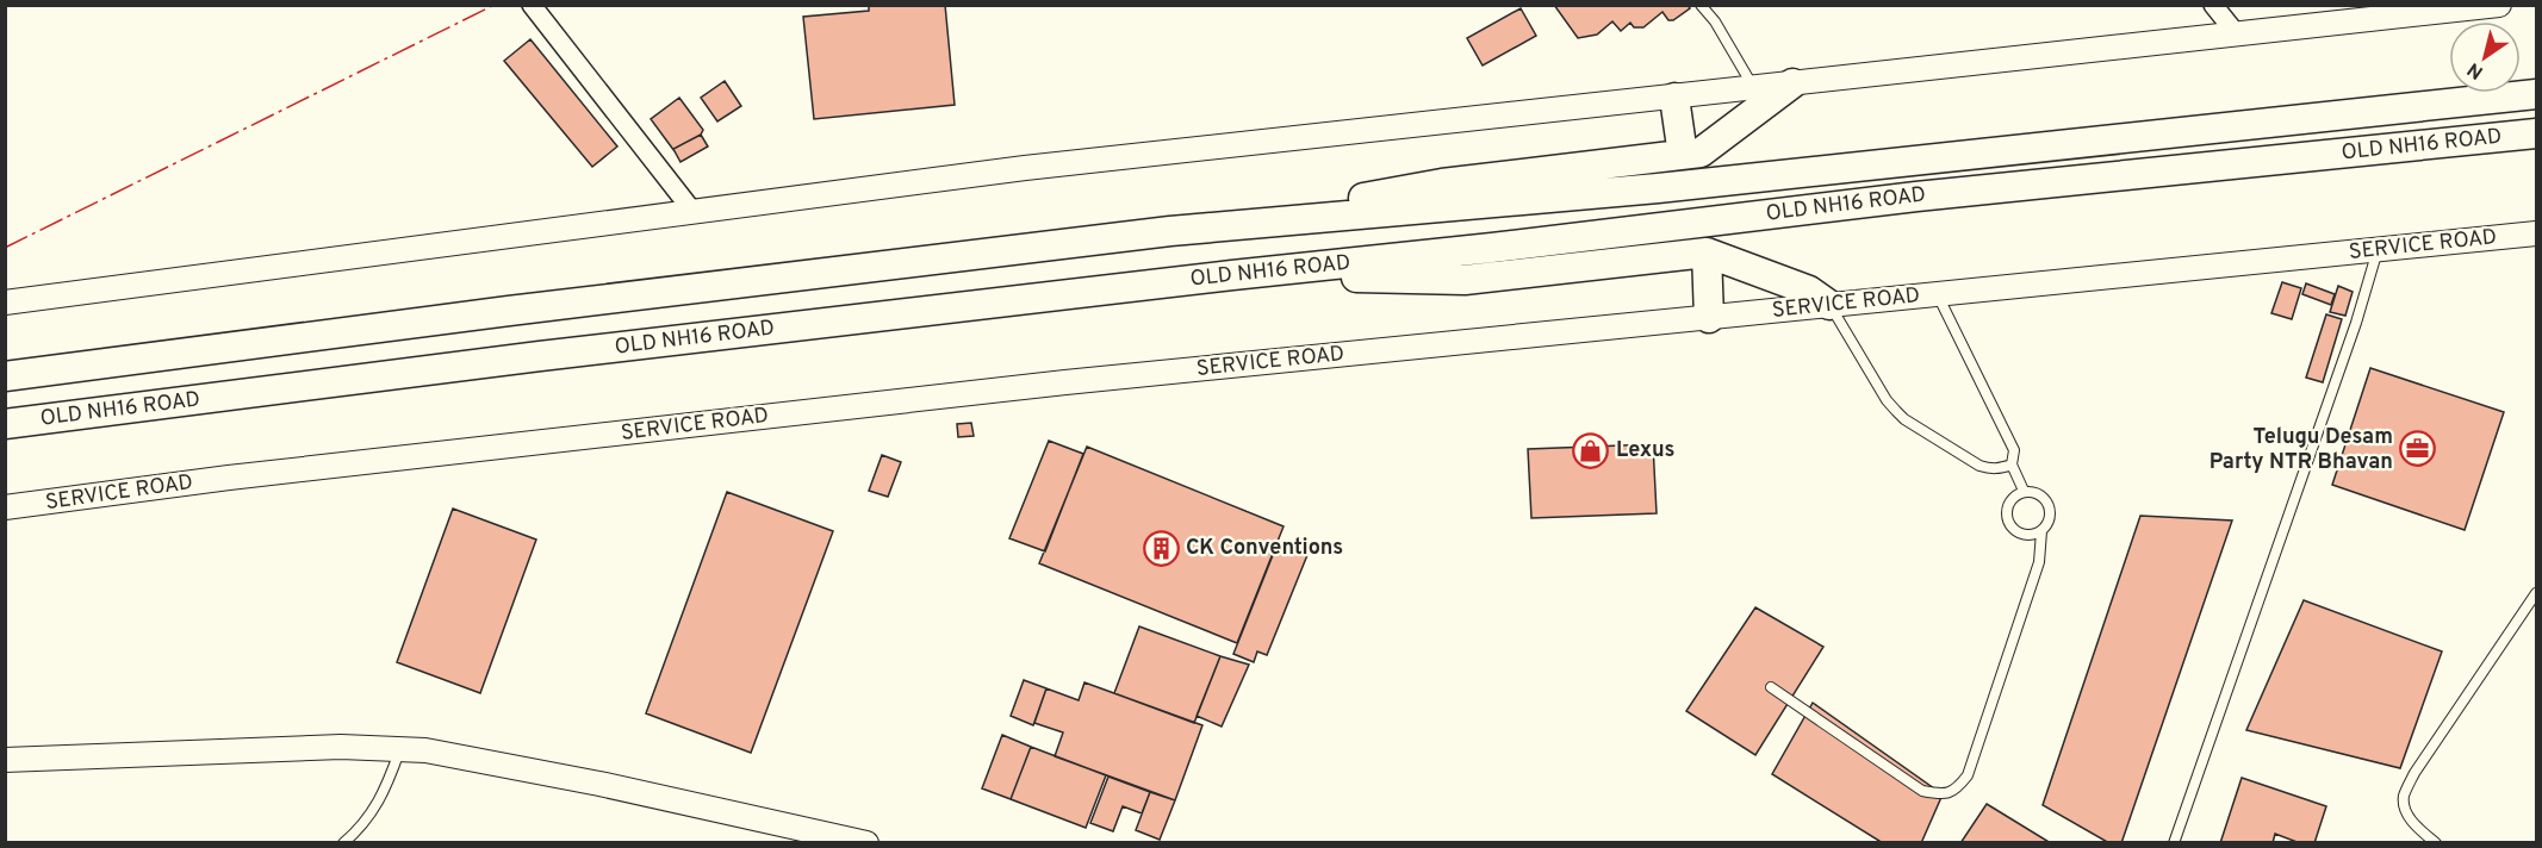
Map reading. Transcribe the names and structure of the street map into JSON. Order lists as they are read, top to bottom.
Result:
{
  "streets": {
    "main road": ["OLD NH16 ROAD"],
    "street": ["SERVICE ROAD"]
  },
  "places": {
    "office": ["Telugu Desam Party NTR Bhavan"],
    "shop": ["Lexus"],
    "building": ["CK Conventions"]
  },
  "north": "bottom left"
}
